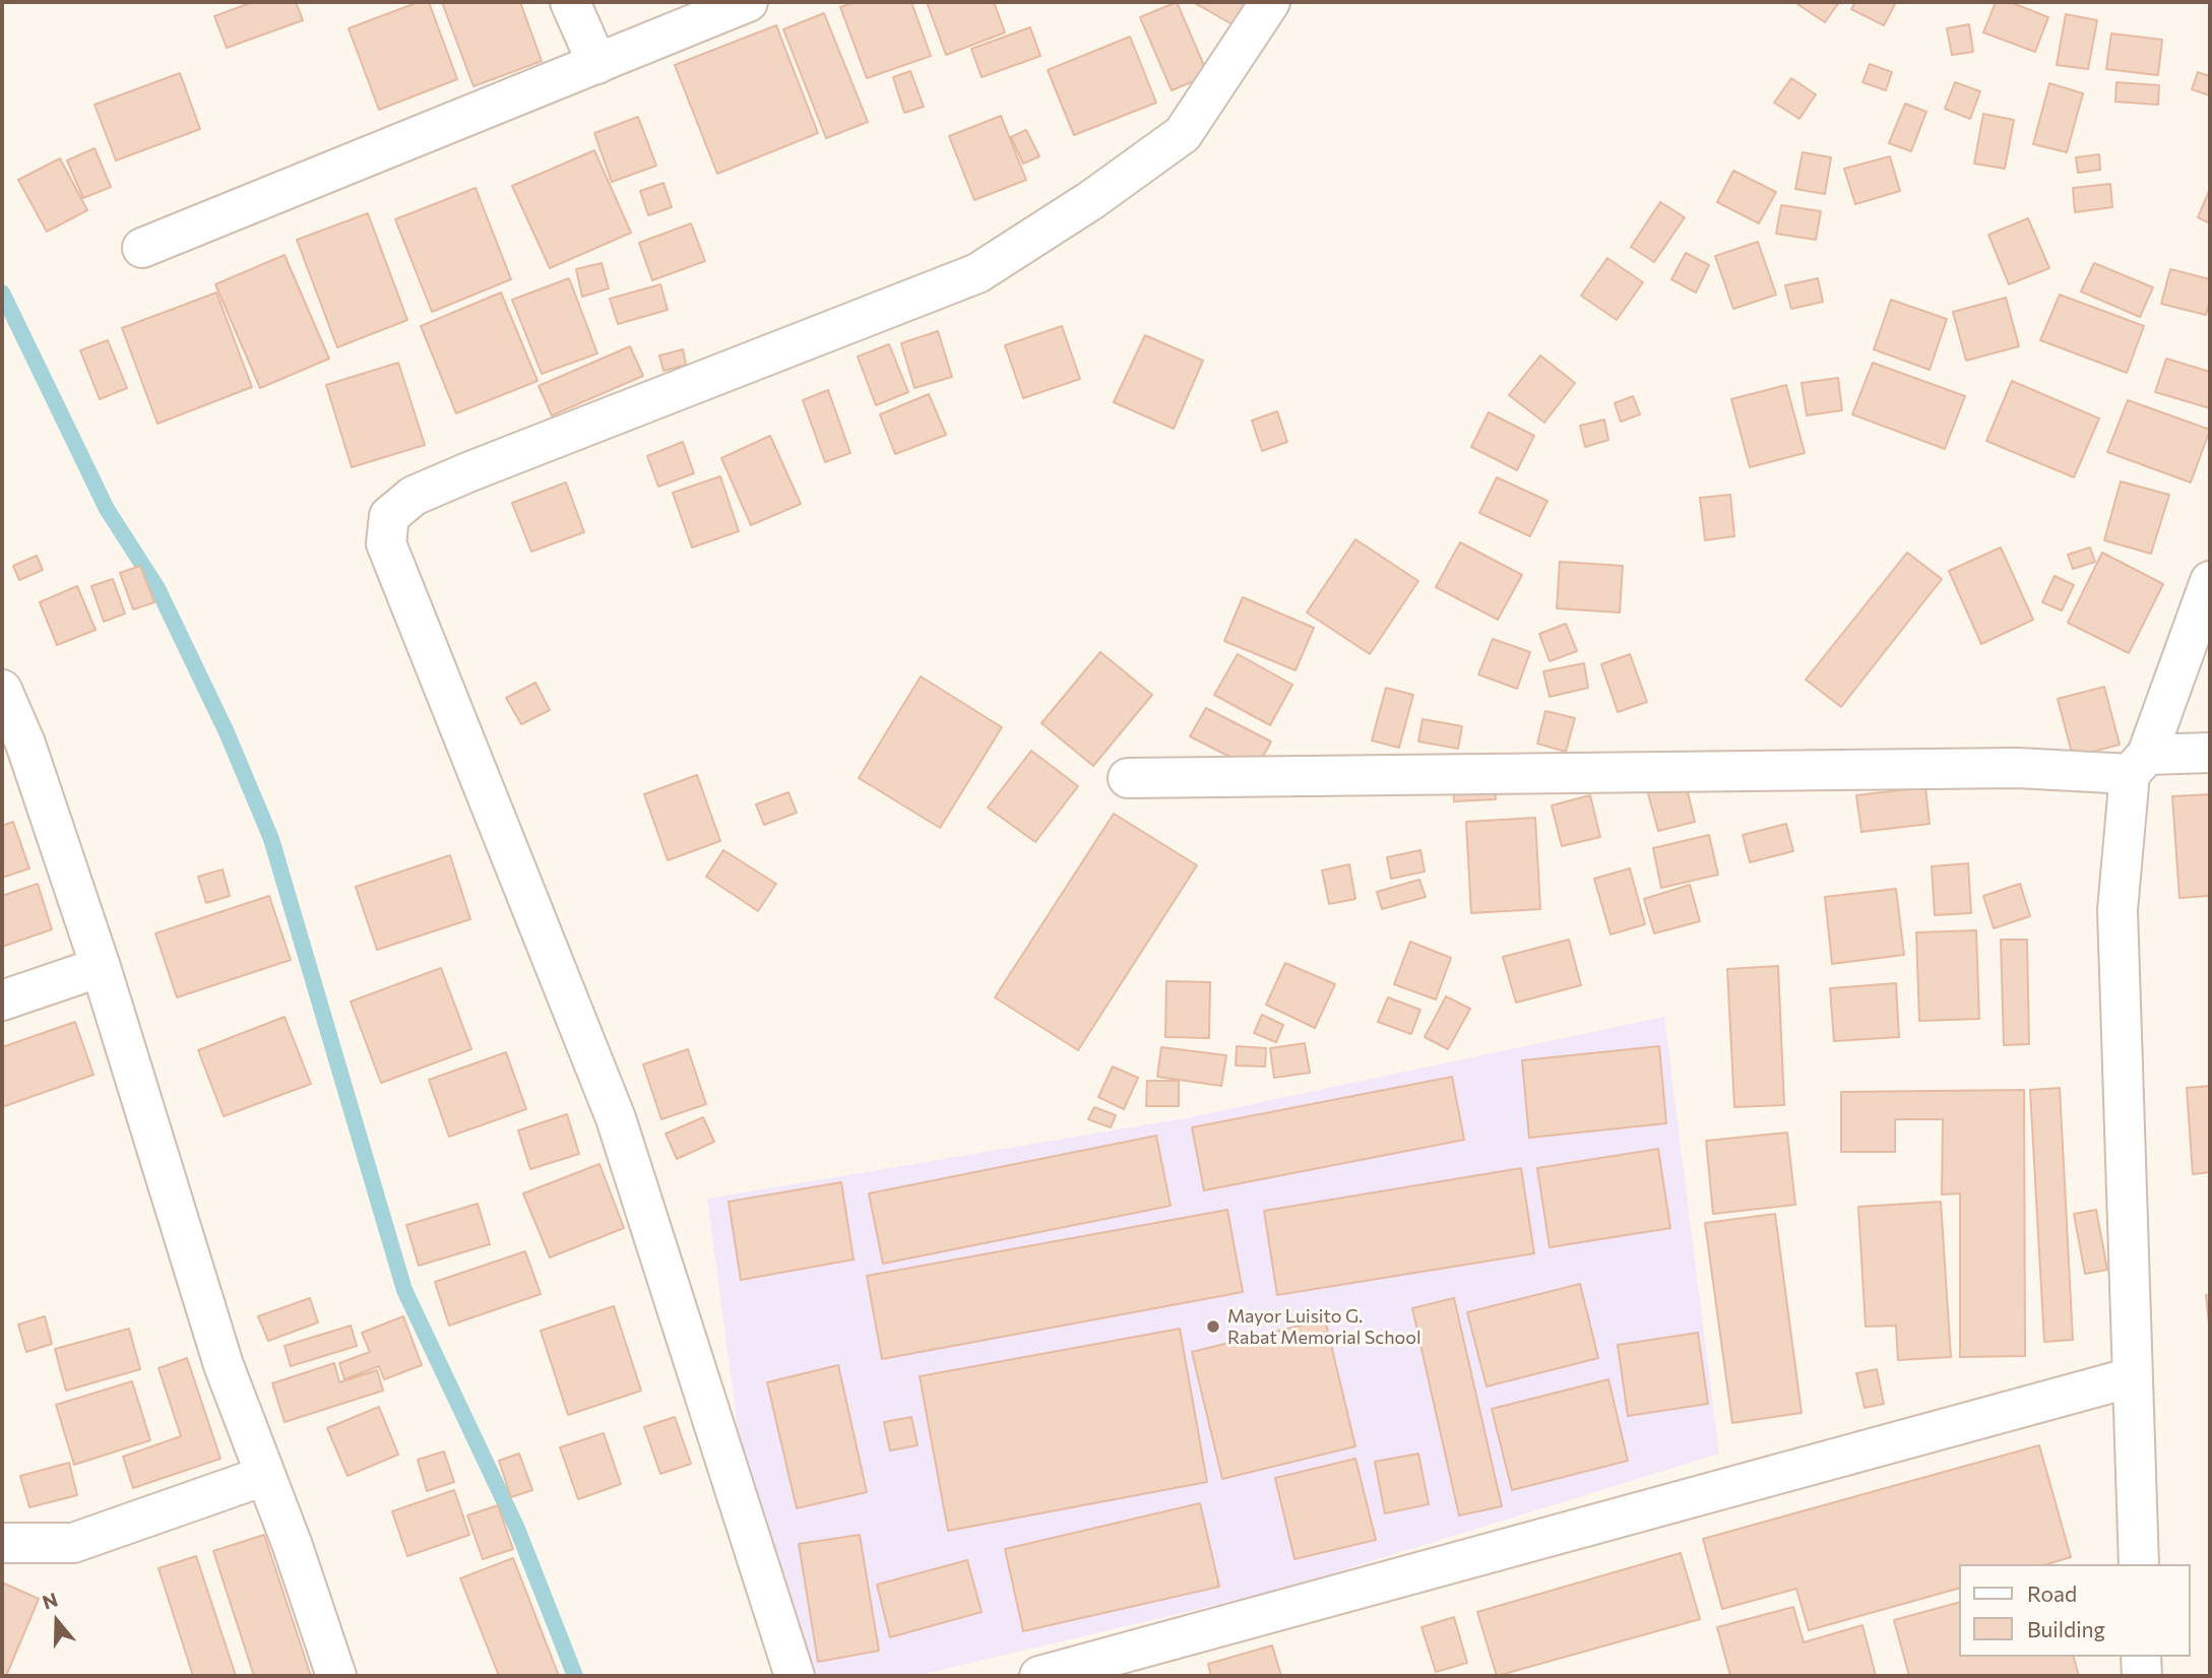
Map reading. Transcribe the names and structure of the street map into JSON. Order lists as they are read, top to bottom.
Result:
{
  "places": ["Mayor Luisito G. Rabat Memorial School"],
  "legend": ["Road", "Building"],
  "north": "top"
}
